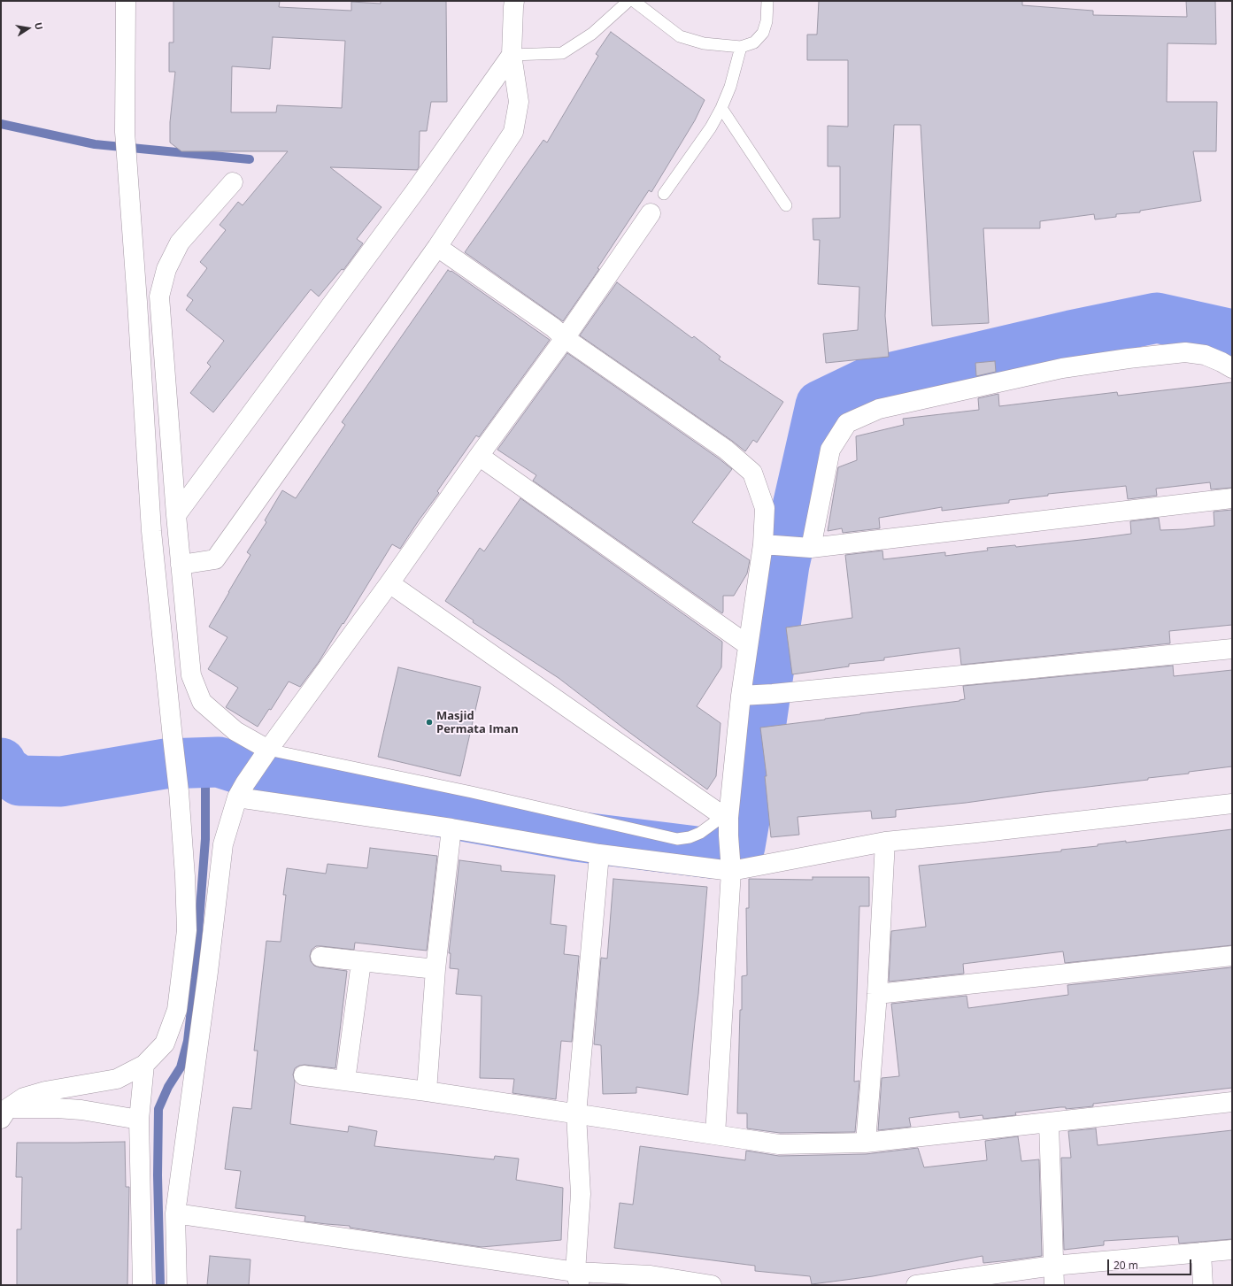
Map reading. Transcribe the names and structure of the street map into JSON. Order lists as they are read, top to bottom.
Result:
{
  "places": ["Masjid Permata Iman"],
  "scale_bar": "20 m",
  "north": "right"
}
